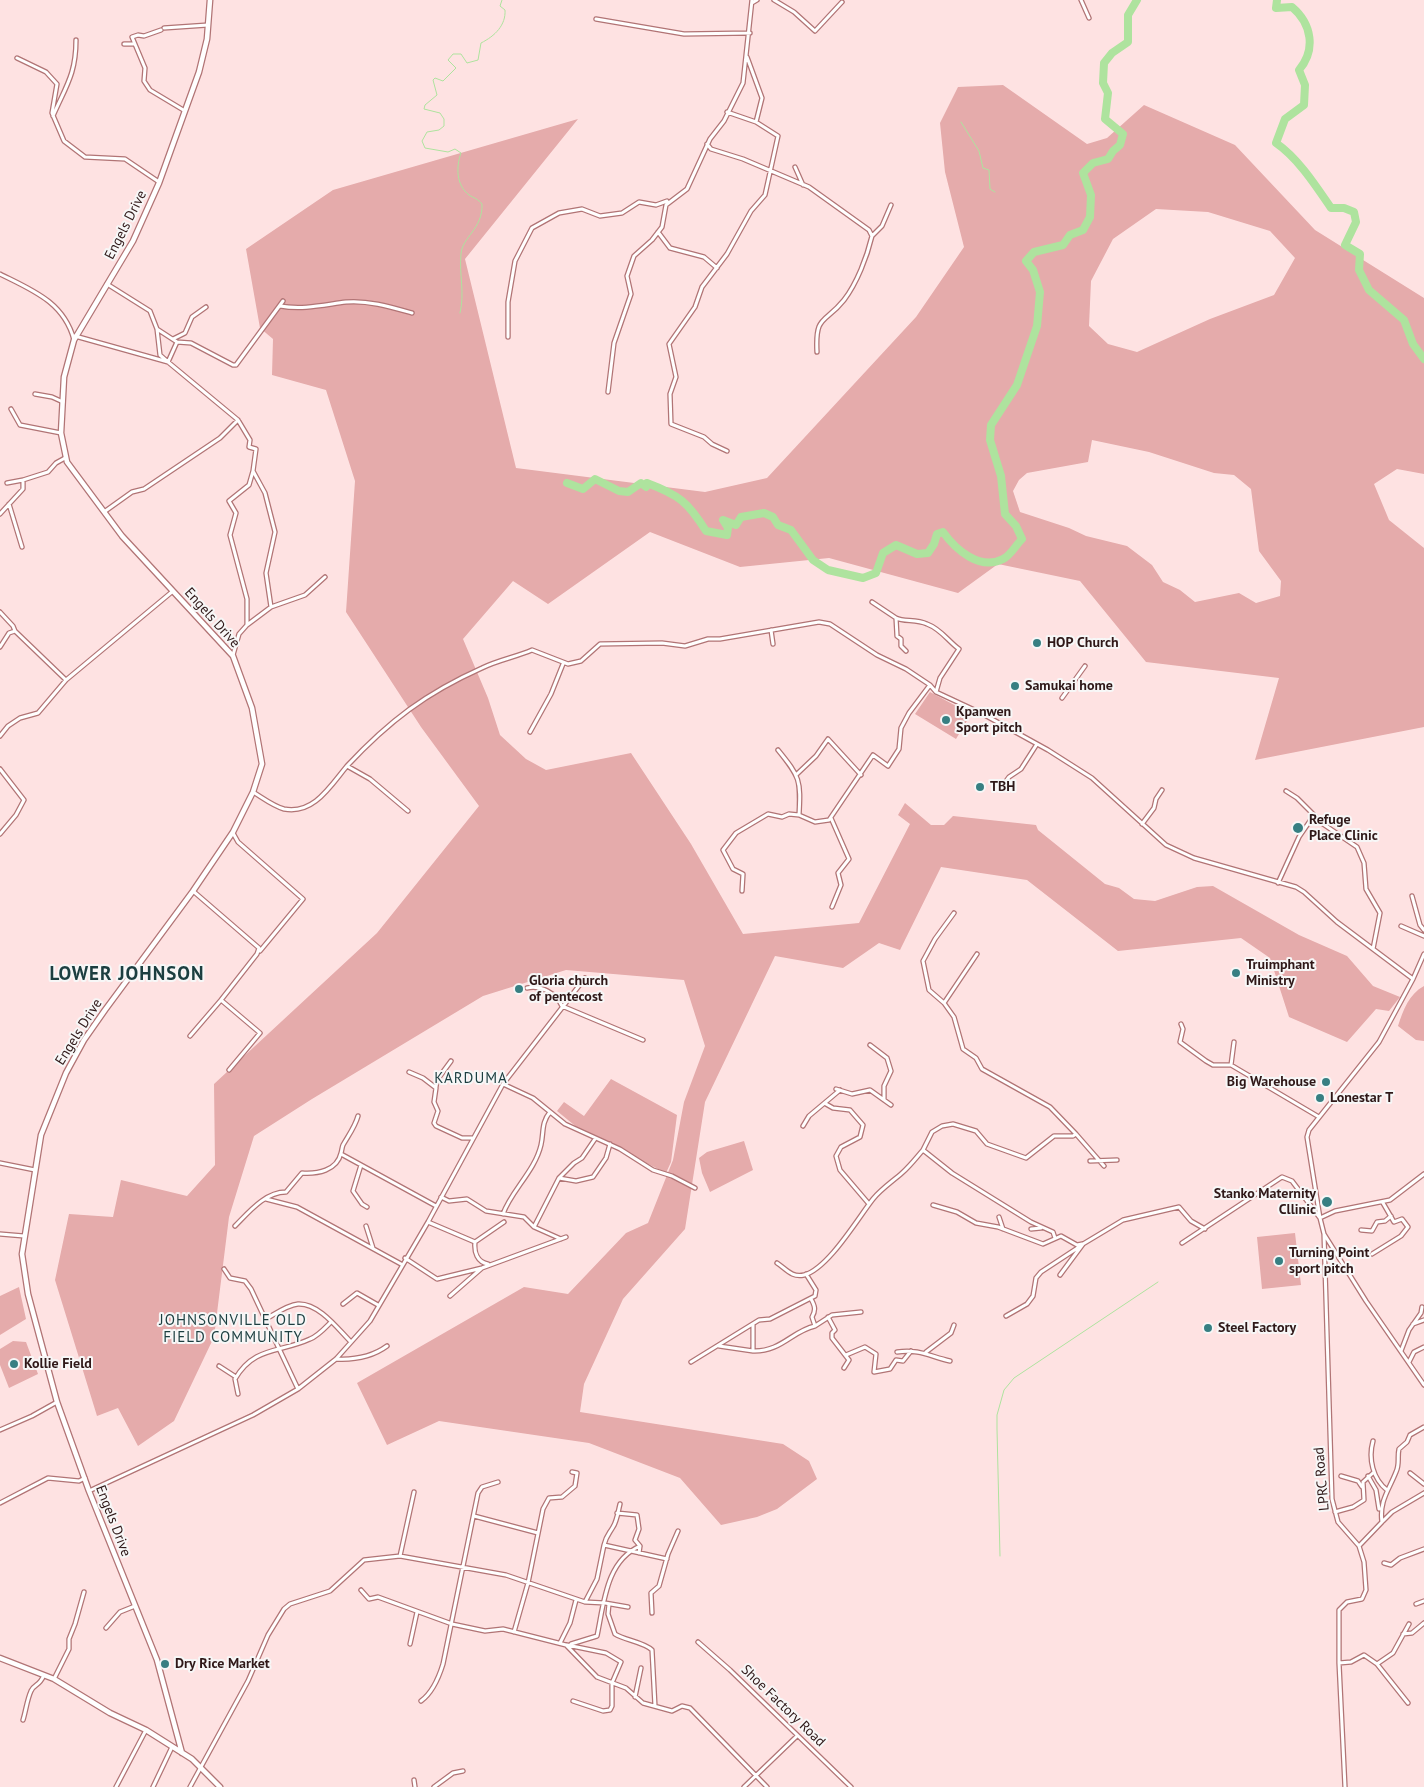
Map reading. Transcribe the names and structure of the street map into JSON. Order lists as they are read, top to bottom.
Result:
{
  "streets": {
    "street": ["Engels Drive", "LPRC Road", "Shoe Factory Road"]
  },
  "districts": ["LOWER JOHNSON", "KARDUMA", "JOHNSONVILLE OLD FIELD COMMUNITY"],
  "places": [
    "HOP Church",
    "Samukai home",
    "Kpanwen Sport pitch",
    "TBH",
    "Refuge Place Clinic",
    "Truimphant Ministry",
    "Gloria church of pentecost",
    "Big Warehouse",
    "Lonestar T",
    "Stanko Maternity Cllinic",
    "Turning Point sport pitch",
    "Steel Factory",
    "Kollie Field",
    "Dry Rice Market"
  ]
}
